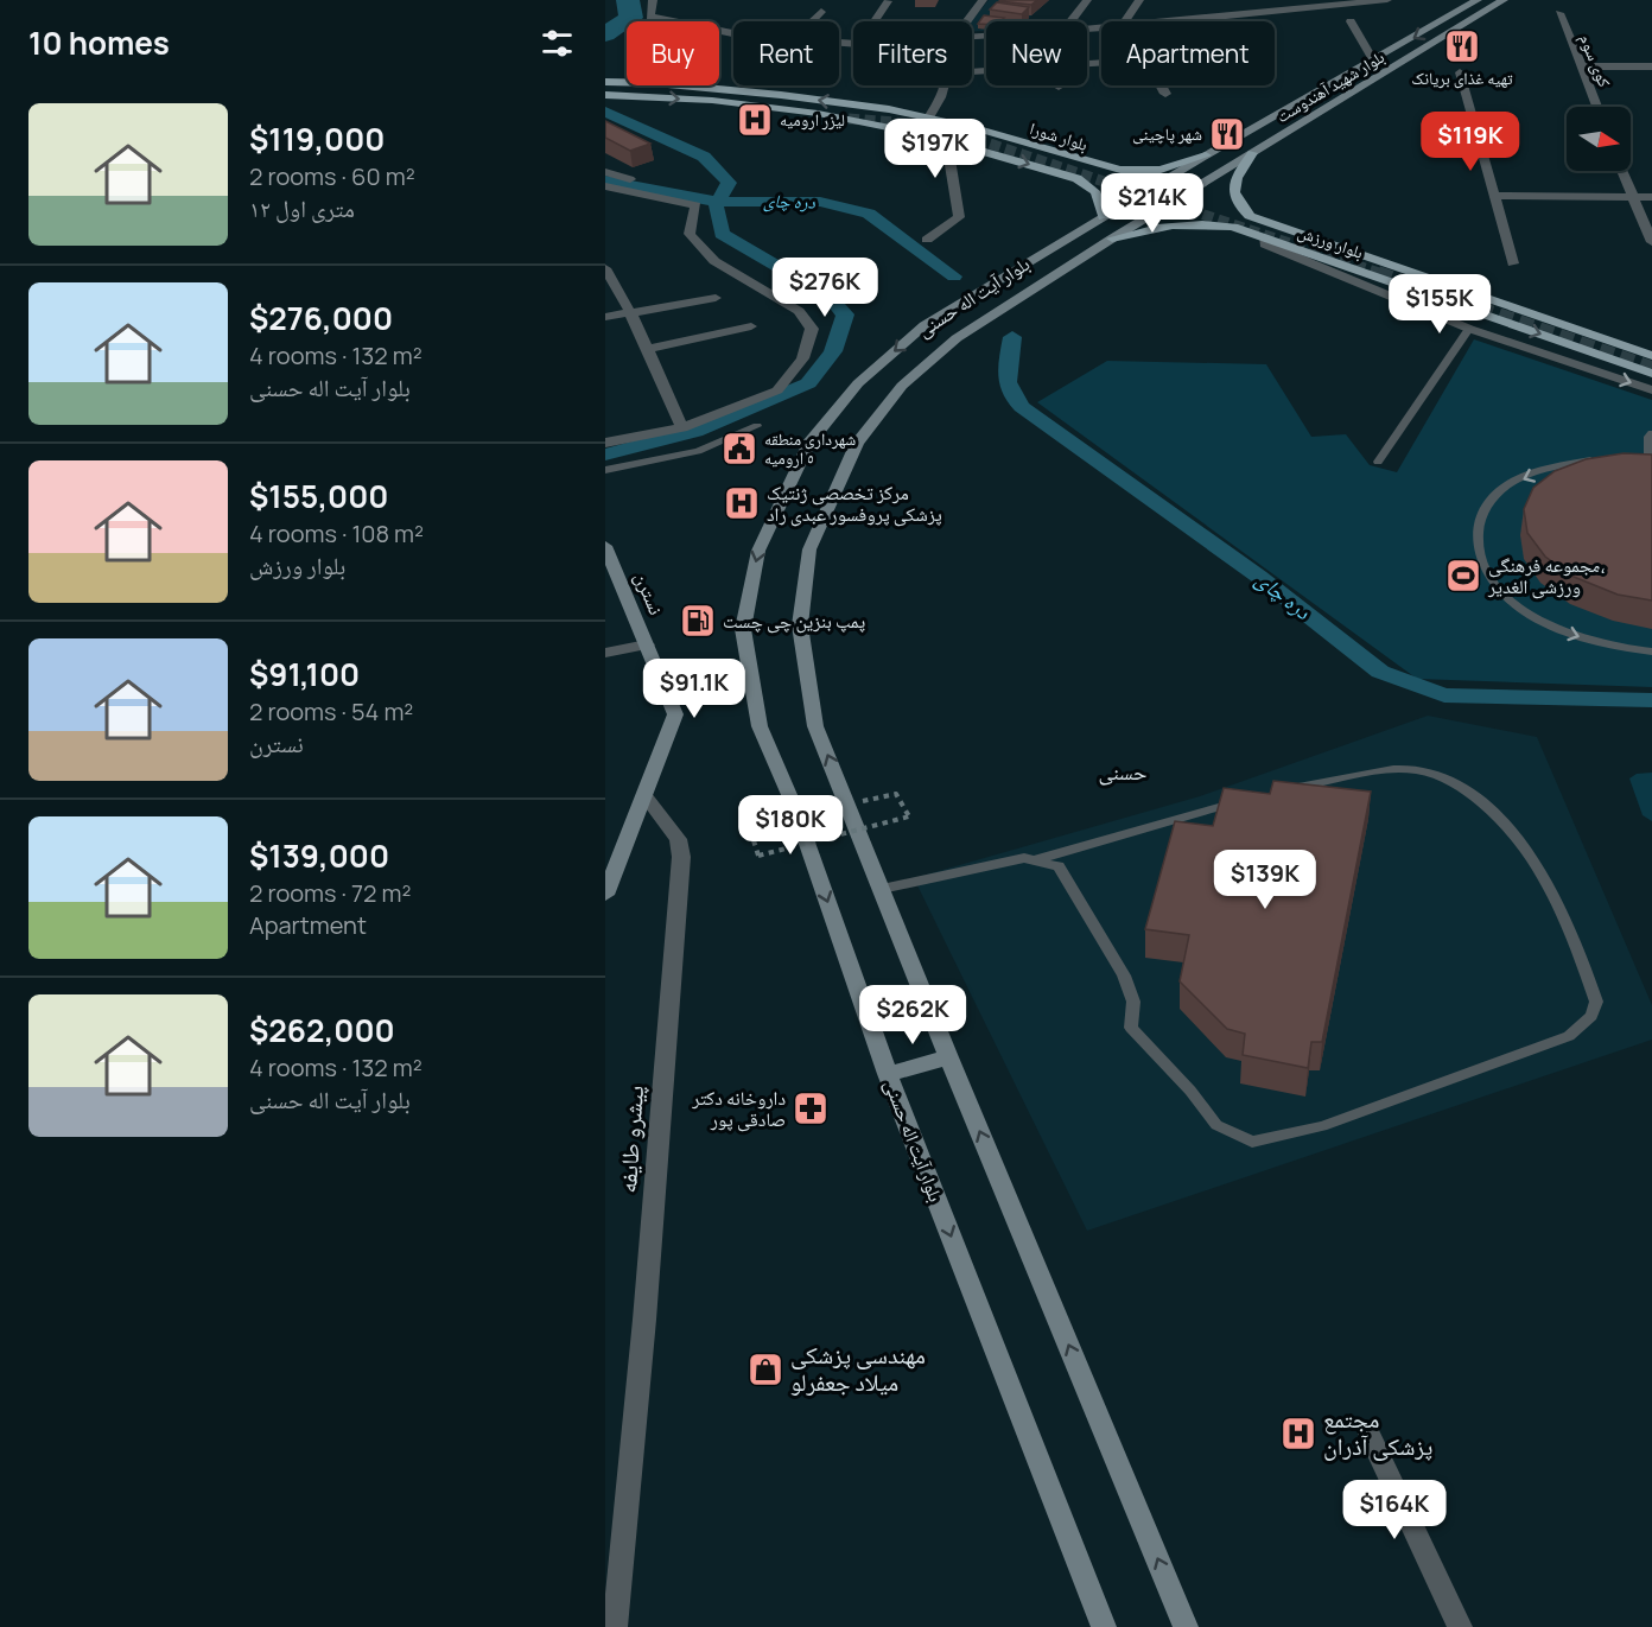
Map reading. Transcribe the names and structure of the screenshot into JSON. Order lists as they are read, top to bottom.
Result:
{
  "streets": {
    "main road": [
      "بلوار شهید آهندوست",
      "بلوار شورا",
      "بلوار ورزش",
      "بلوار آیت اله حسنی",
      "نسترن"
    ],
    "street": ["کوی سوم", "پیشرو طایفه"]
  },
  "crossings": [
    ["بلوار شهید آهندوست", "بلوار شورا"],
    ["بلوار شهید آهندوست", "بلوار آیت اله حسنی"],
    ["بلوار شورا", "بلوار آیت اله حسنی"],
    ["بلوار ورزش", "بلوار آیت اله حسنی"],
    ["نسترن", "پیشرو طایفه"]
  ],
  "districts": ["حسنی"],
  "water": ["دره چای"],
  "places": {
    "restaurant": ["تهیه غذای بریانک", "شهر پاچینی"],
    "hospital": ["لیزر ارومیه", "مرکز تخصصی ژنتیک پزشکی پروفسور عبدی راد", "مجتمع پزشکی آذران"],
    "public building": ["شهردارى منطقه ٥ ارومیه"],
    "sports": ["مجموعه فرهنگی، ورزشی الغدیر"],
    "fuel station": ["پمپ بنزین چى چست"],
    "pharmacy": ["داروخانه دکتر صادقی پور"],
    "shop": ["مهندسی پزشکی میلاد جعفرلو"]
  },
  "north": "right",
  "page": {
    "heading": "10 homes",
    "chip": [
      "Buy",
      "Rent",
      "Filters",
      "New",
      "Apartment"
    ],
    "list": [
      {
        "name": "$119,000",
        "note": "2 rooms · 60 m² · ۱۲ متری اول"
      },
      {
        "name": "$276,000",
        "note": "4 rooms · 132 m² · بلوار آیت اله حسنی"
      },
      {
        "name": "$155,000",
        "note": "4 rooms · 108 m² · بلوار ورزش"
      },
      {
        "name": "$91,100",
        "note": "2 rooms · 54 m² · نسترن"
      },
      {
        "name": "$139,000",
        "note": "2 rooms · 72 m² · Apartment"
      },
      {
        "name": "$262,000",
        "note": "4 rooms · 132 m² · بلوار آیت اله حسنی"
      }
    ],
    "price": [
      "$119K",
      "$197K",
      "$214K",
      "$276K",
      "$155K",
      "$91.1K",
      "$180K",
      "$139K",
      "$262K",
      "$164K"
    ]
  }
}
